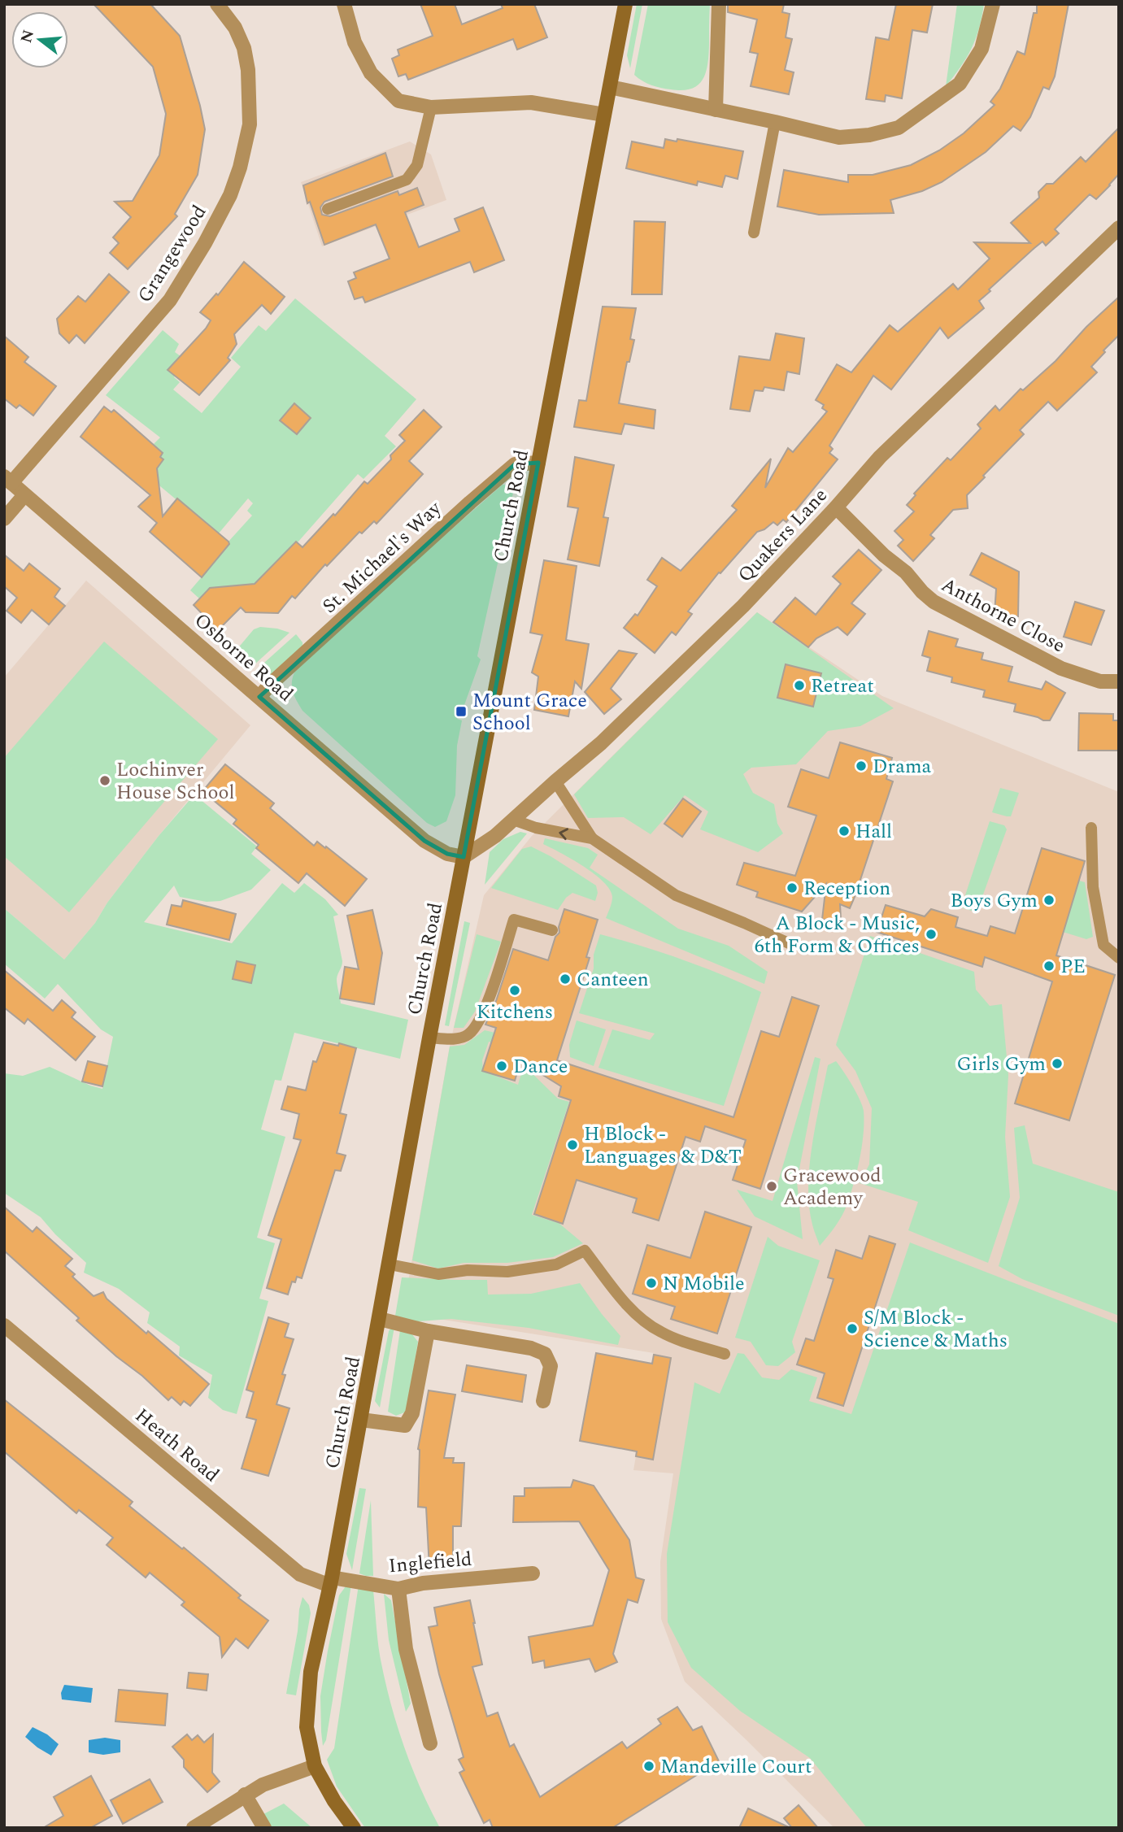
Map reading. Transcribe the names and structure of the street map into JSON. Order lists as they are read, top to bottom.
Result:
{
  "streets": {
    "street": [
      "Grangewood",
      "Church Road",
      "Quakers Lane",
      "St. Michael's Way",
      "Anthorne Close",
      "Osborne Road",
      "Heath Road",
      "Inglefield"
    ]
  },
  "crossings": [
    ["Grangewood", "Osborne Road"],
    ["Church Road", "Quakers Lane"],
    ["Church Road", "St. Michael's Way"],
    ["Church Road", "Osborne Road"],
    ["Church Road", "Heath Road"],
    ["Church Road", "Inglefield"],
    ["Quakers Lane", "Anthorne Close"],
    ["Quakers Lane", "Osborne Road"],
    ["St. Michael's Way", "Osborne Road"],
    ["Heath Road", "Inglefield"]
  ],
  "places": {
    "other": [
      "Retreat",
      "Drama",
      "Lochinver House School",
      "Hall",
      "Reception",
      "Boys Gym",
      "A Block - Music, 6th Form & Offices",
      "PE",
      "Canteen",
      "Kitchens",
      "Girls Gym",
      "Dance",
      "H Block - Languages & D&T",
      "Gracewood Academy",
      "N Mobile",
      "S/M Block - Science & Maths",
      "Mandeville Court"
    ],
    "transit": ["Mount Grace School"]
  },
  "north": "left"
}
